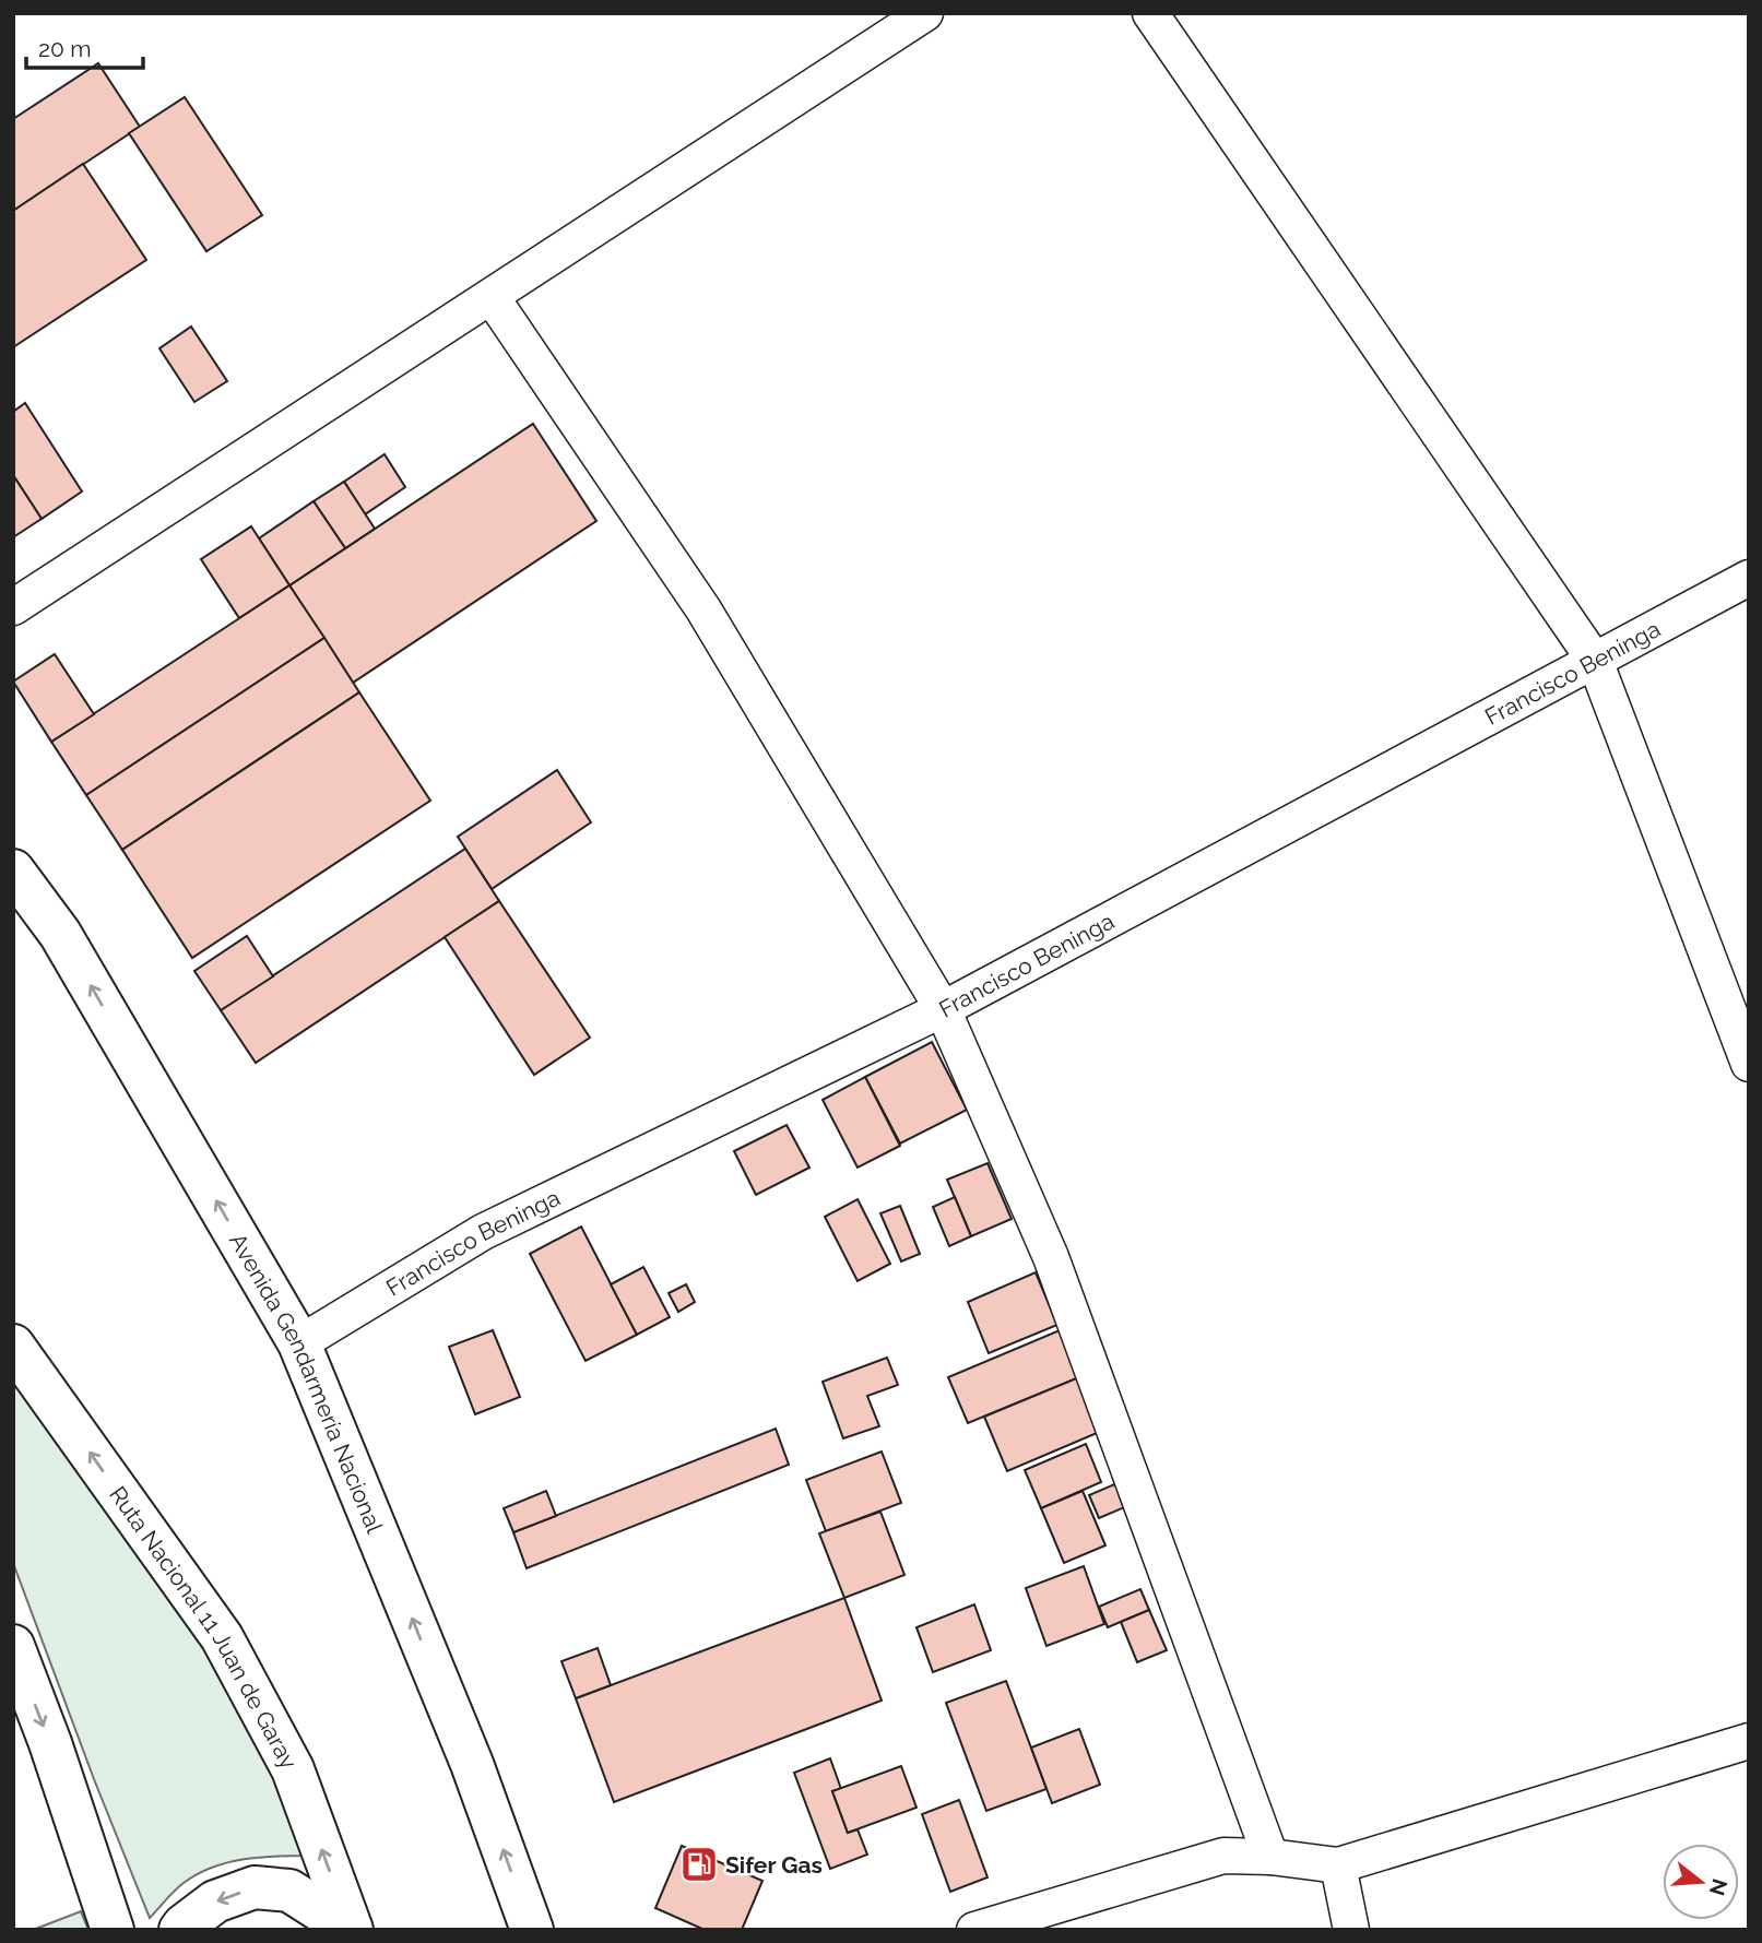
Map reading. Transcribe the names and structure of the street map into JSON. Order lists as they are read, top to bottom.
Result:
{
  "streets": {
    "main road": ["Avenida Gendarmería Nacional", "Ruta Nacional 11 Juan de Garay"],
    "street": ["Francisco Beninga"]
  },
  "crossings": [
    ["Francisco Beninga", "Avenida Gendarmería Nacional"]
  ],
  "one_way": ["Avenida Gendarmería Nacional"],
  "places": {
    "fuel station": ["Sifer Gas"]
  },
  "scale_bar": "20 m",
  "north": "right"
}
